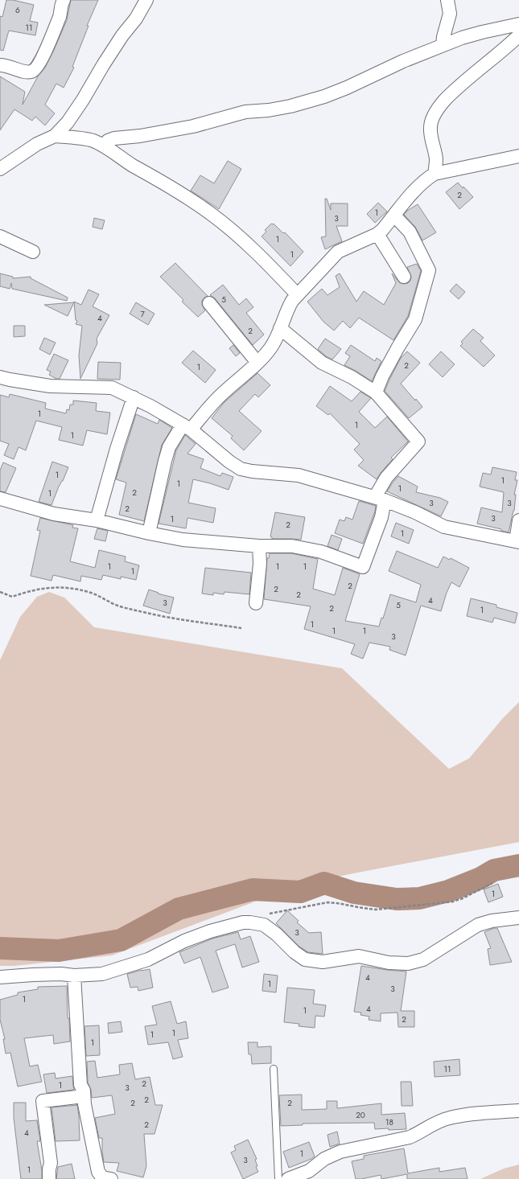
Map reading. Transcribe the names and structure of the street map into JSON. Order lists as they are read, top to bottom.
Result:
{
  "house_numbers": [
    "6",
    "11",
    "2",
    "1",
    "3",
    "1",
    "1",
    "5",
    "7",
    "4",
    "2",
    "2",
    "1",
    "1",
    "1",
    "1",
    "1",
    "1",
    "1",
    "1",
    "2",
    "1",
    "3",
    "3",
    "2",
    "3",
    "1",
    "2",
    "1",
    "1",
    "1",
    "1",
    "1",
    "2",
    "2",
    "2",
    "4",
    "3",
    "5",
    "2",
    "1",
    "1",
    "1",
    "1",
    "3",
    "1",
    "3",
    "4",
    "1",
    "3",
    "1",
    "4",
    "1",
    "2",
    "1",
    "1",
    "1",
    "11",
    "2",
    "1",
    "3",
    "2",
    "2",
    "2",
    "20",
    "18",
    "2",
    "4",
    "1",
    "3",
    "1"
  ]
}
